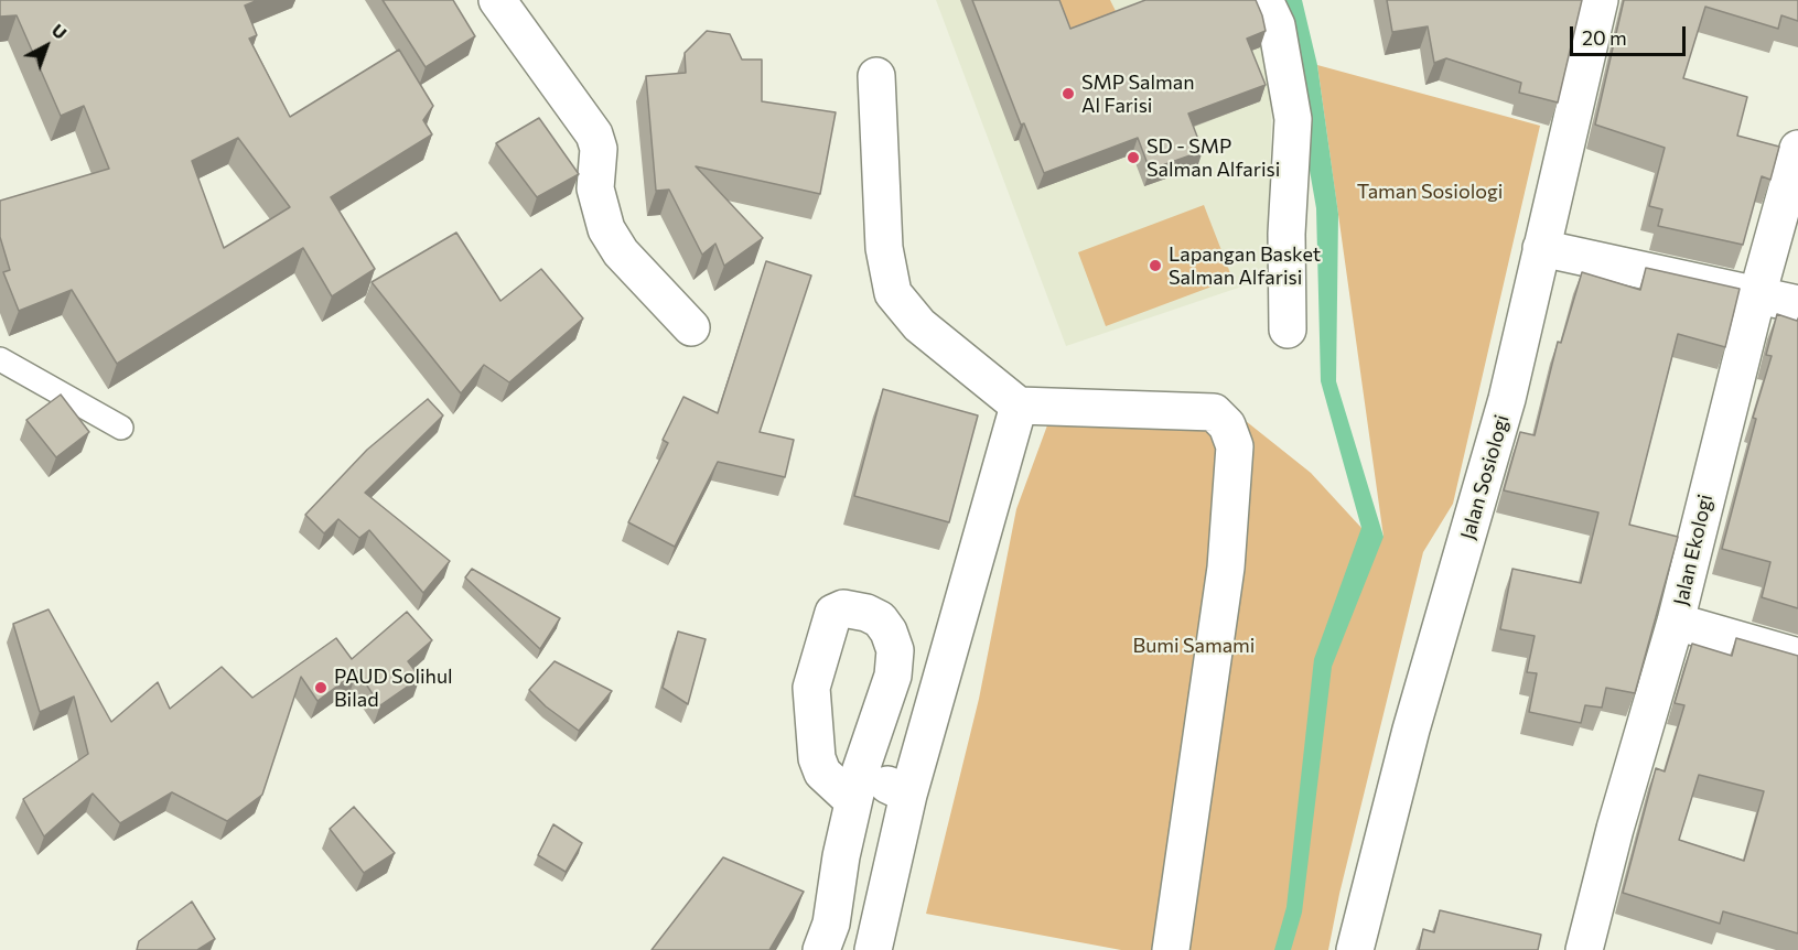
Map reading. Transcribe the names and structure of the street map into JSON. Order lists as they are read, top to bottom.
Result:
{
  "streets": {
    "street": ["Jalan Sosiologi", "Jalan Ekologi"]
  },
  "parks": ["Taman Sosiologi", "Bumi Samami"],
  "places": [
    "SMP Salman Al Farisi",
    "SD - SMP Salman Alfarisi",
    "Lapangan Basket Salman Alfarisi",
    "PAUD Solihul Bilad"
  ],
  "scale_bar": "20 m",
  "north": "top right"
}
